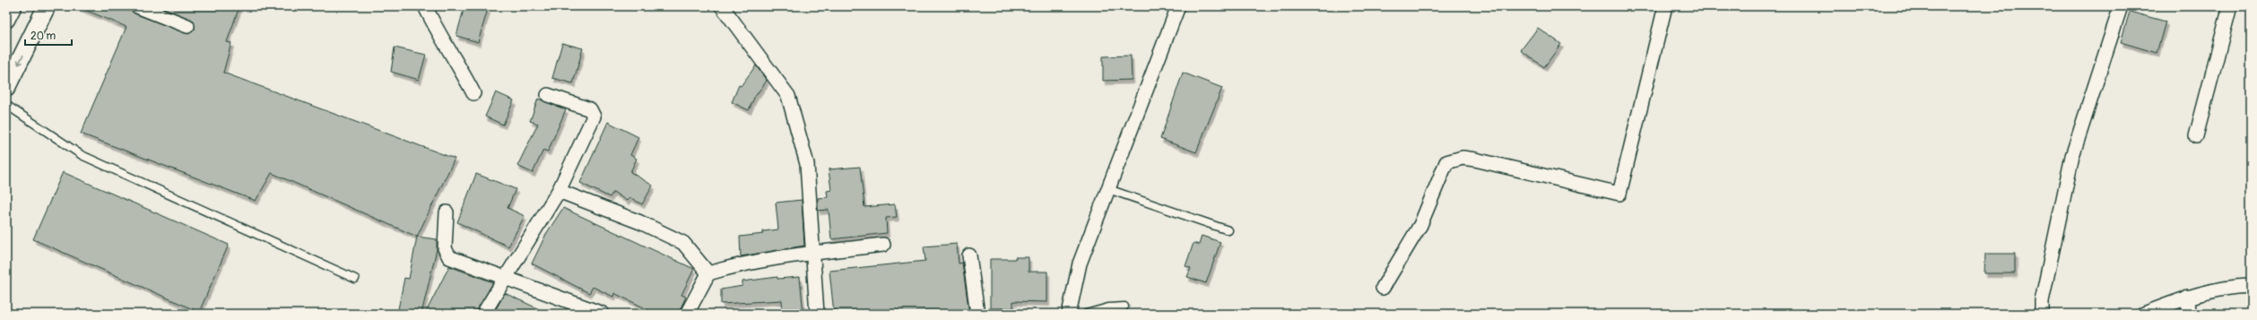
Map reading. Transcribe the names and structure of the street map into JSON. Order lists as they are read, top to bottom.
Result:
{
  "scale_bar": "20 m"
}
